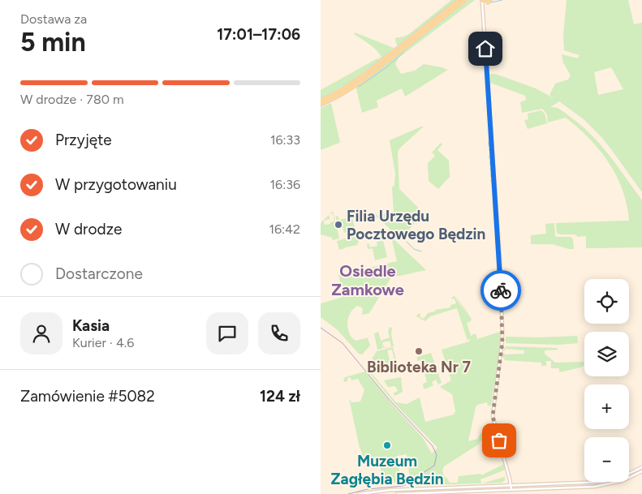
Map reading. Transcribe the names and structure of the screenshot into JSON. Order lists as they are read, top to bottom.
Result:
{
  "districts": ["Osiedle Zamkowe"],
  "places": ["Filia Urzędu Pocztowego Będzin", "Biblioteka Nr 7", "Muzeum Zagłębia Będzin"],
  "page": {
    "heading": ["5 min", "Dostawa za", "17:01–17:06"],
    "panel": [
      "Kasia",
      "Kurier · 4.6",
      "Zamówienie #5082",
      "124 zł"
    ],
    "bar": "W drodze · 780 m",
    "list": [
      ["Przyjęte", "16:33"],
      ["W przygotowaniu", "16:36"],
      ["W drodze", "16:42"],
      "Dostarczone"
    ],
    "map_buttons": ["+", "−"]
  }
}
